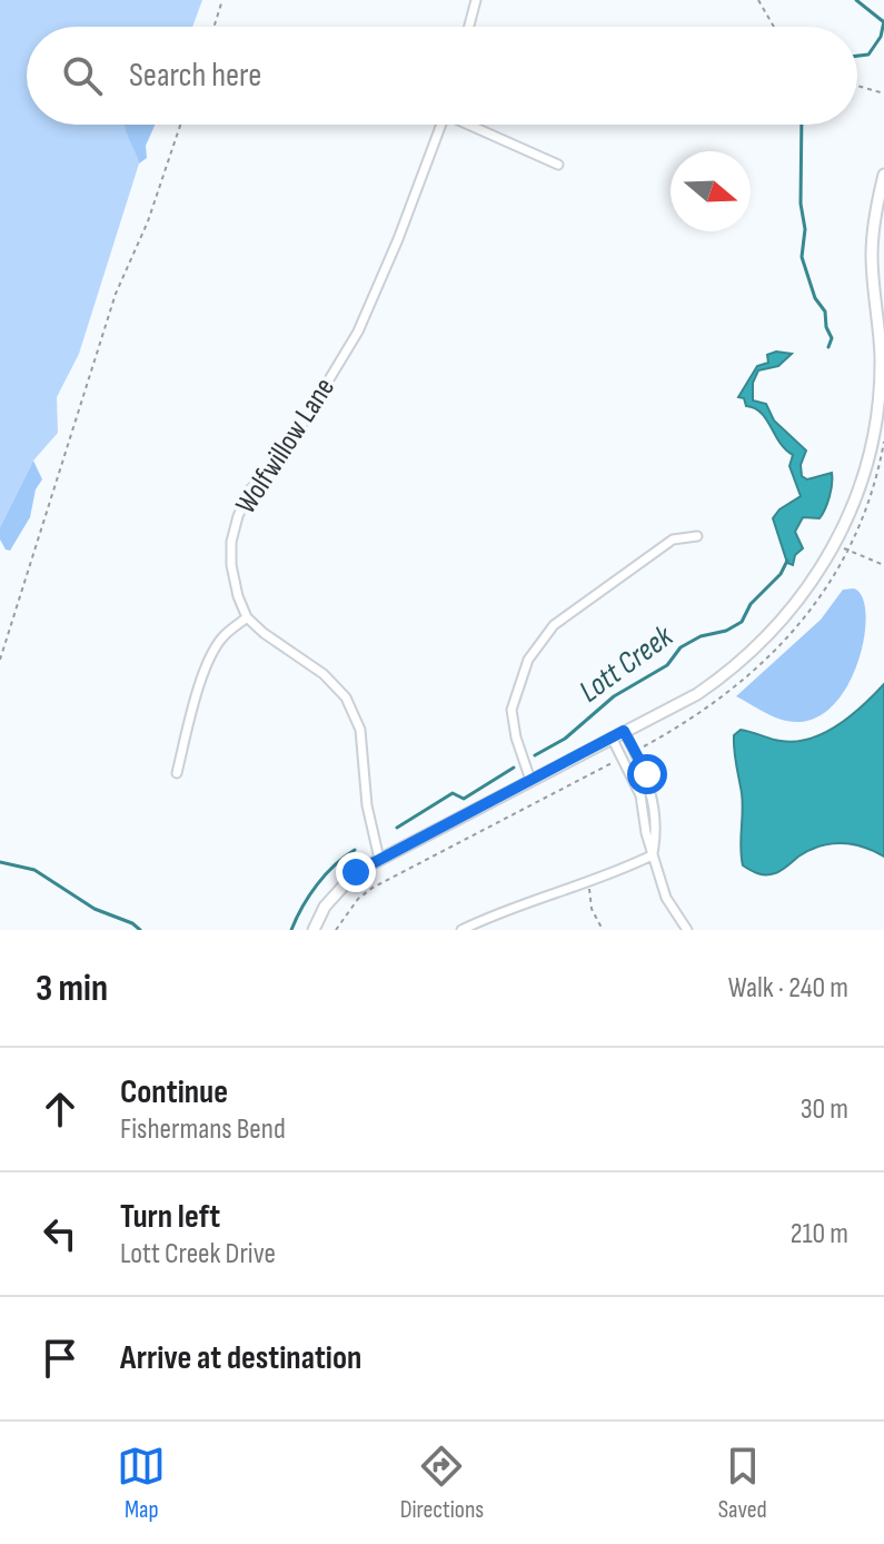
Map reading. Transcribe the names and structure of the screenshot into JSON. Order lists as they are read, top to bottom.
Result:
{
  "streets": {
    "street": ["Wolfwillow Lane"]
  },
  "water": ["Lott Creek"],
  "north": "right",
  "page": {
    "search": "Search here",
    "heading": ["3 min", "Walk · 240 m"],
    "list": [
      ["Continue", "Fishermans Bend", "30 m"],
      ["Turn left", "Lott Creek Drive", "210 m"],
      "Arrive at destination"
    ],
    "nav": ["Map", "Directions", "Saved"]
  }
}
